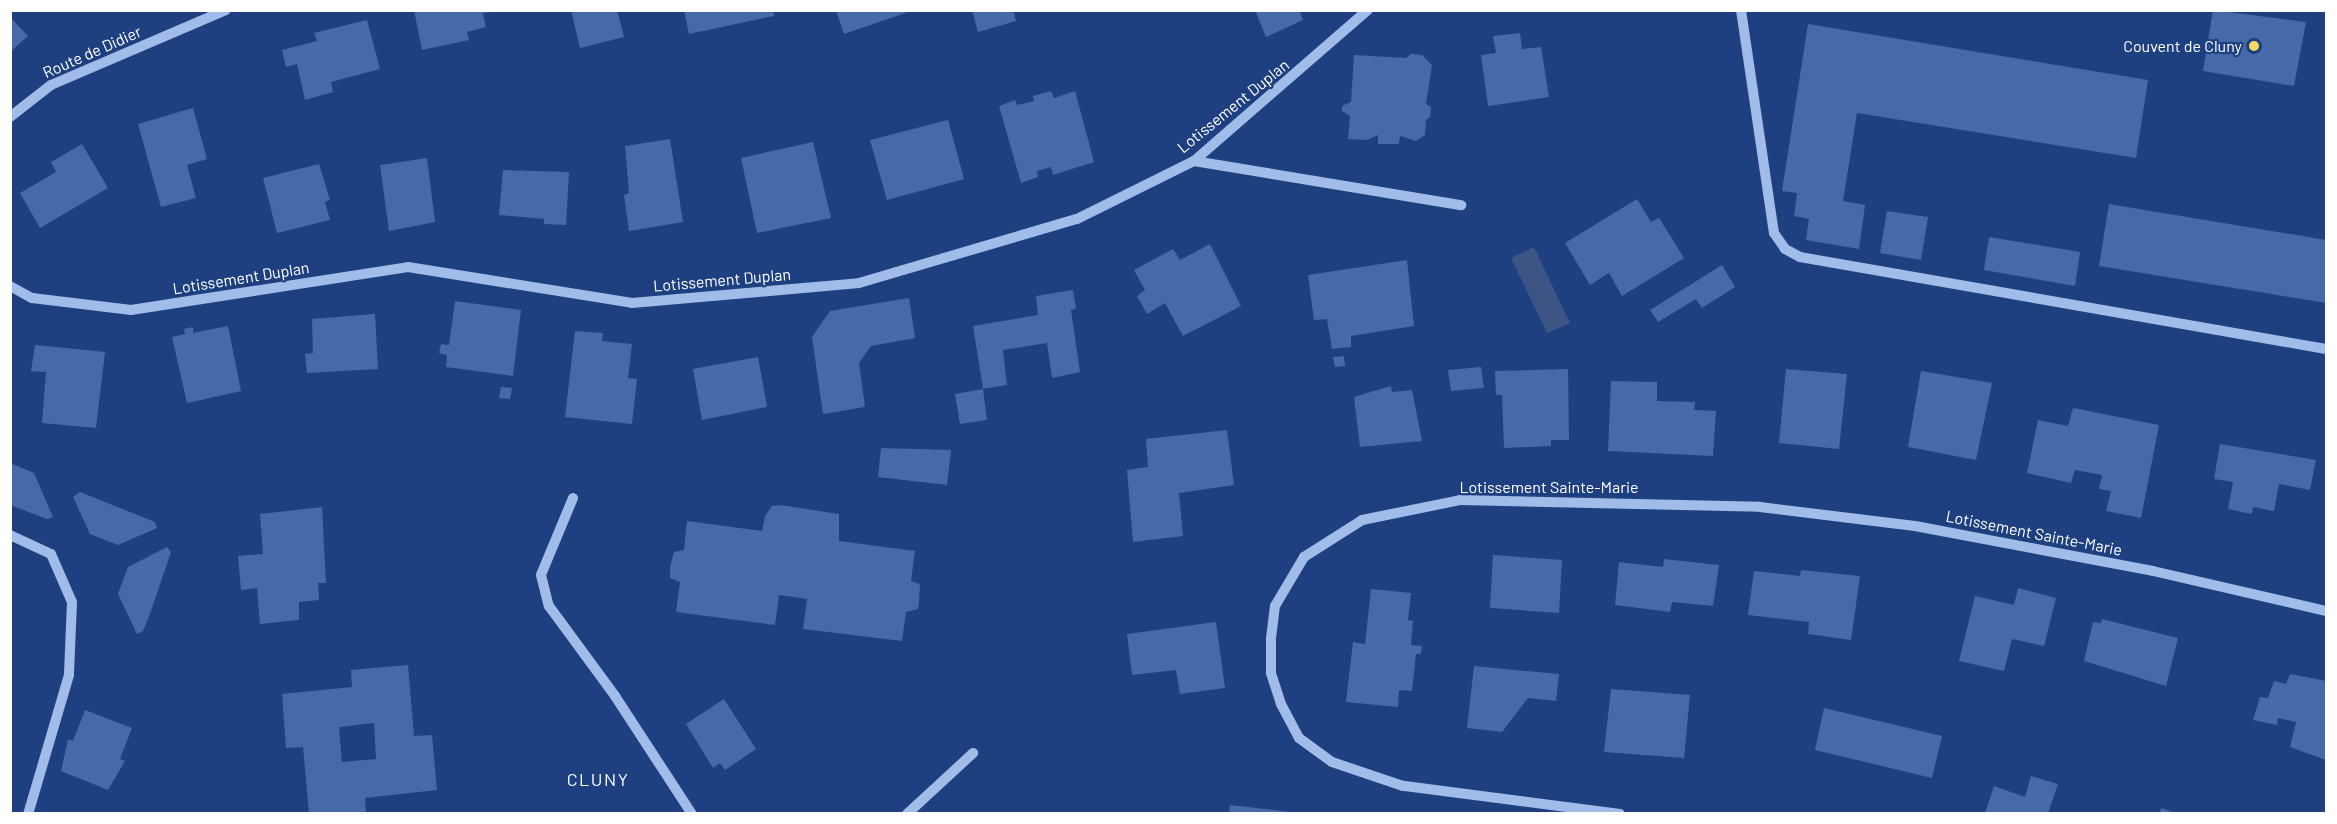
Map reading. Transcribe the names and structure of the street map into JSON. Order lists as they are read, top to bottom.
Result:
{
  "streets": {
    "street": ["Route de Didier", "Lotissement Duplan", "Lotissement Sainte-Marie"]
  },
  "districts": ["CLUNY"],
  "places": ["Couvent de Cluny"]
}
